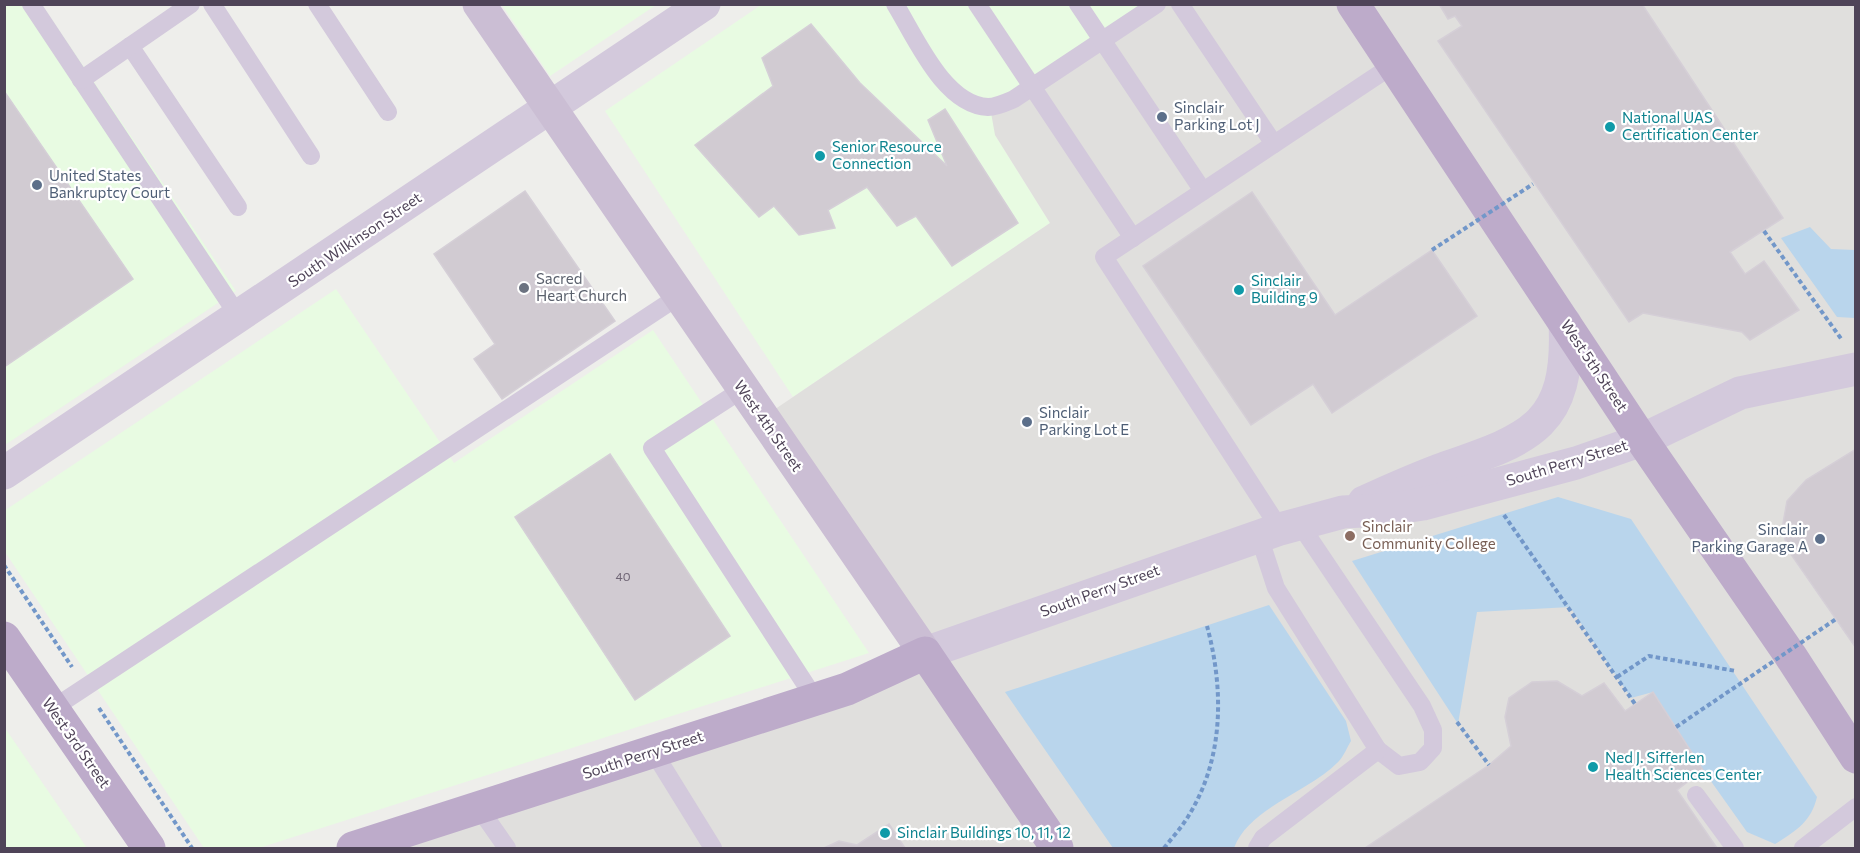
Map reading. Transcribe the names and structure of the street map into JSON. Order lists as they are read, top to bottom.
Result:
{
  "streets": {
    "main road": [
      "West 5th Street",
      "West 4th Street",
      "South Perry Street",
      "West 3rd Street"
    ],
    "street": ["South Wilkinson Street"]
  },
  "crossings": [
    ["South Wilkinson Street", "West 4th Street"],
    ["West 5th Street", "South Perry Street"],
    ["West 4th Street", "South Perry Street"]
  ],
  "places": [
    "Sinclair Parking Lot J",
    "National UAS Certification Center",
    "Senior Resource Connection",
    "United States Bankruptcy Court",
    "Sacred Heart Church",
    "Sinclair Building 9",
    "Sinclair Parking Lot E",
    "Sinclair Community College",
    "Sinclair Parking Garage A",
    "Ned J. Sifferlen Health Sciences Center",
    "Sinclair Buildings 10, 11, 12"
  ],
  "house_numbers": ["40"]
}
